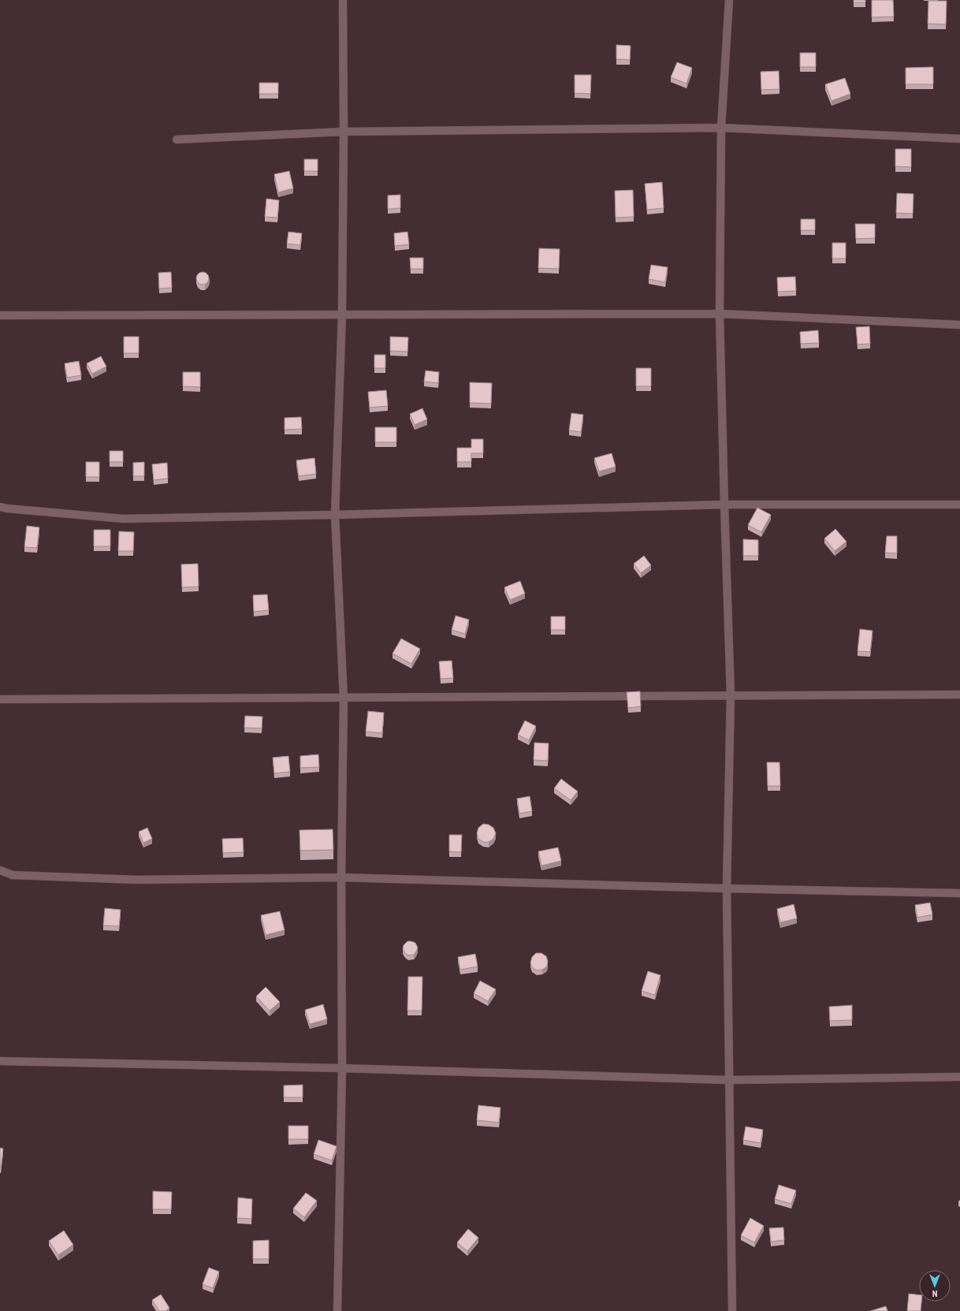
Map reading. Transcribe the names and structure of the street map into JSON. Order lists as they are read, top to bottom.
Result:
{
  "north": "bottom"
}
